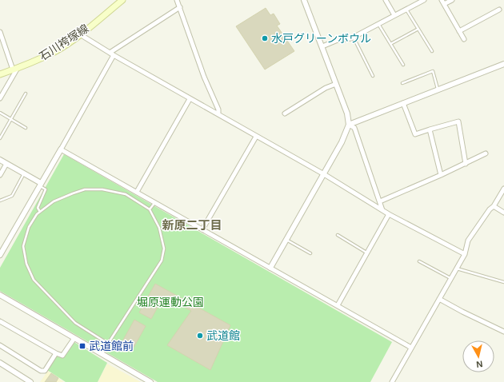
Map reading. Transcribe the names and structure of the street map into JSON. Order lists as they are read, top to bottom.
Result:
{
  "streets": {
    "main road": ["石川袴塚線"]
  },
  "districts": ["新原二丁目"],
  "parks": ["堀原運動公園"],
  "places": {
    "other": ["水戸グリーンボウル", "武道館"],
    "transit": ["武道館前"]
  },
  "north": "bottom"
}
